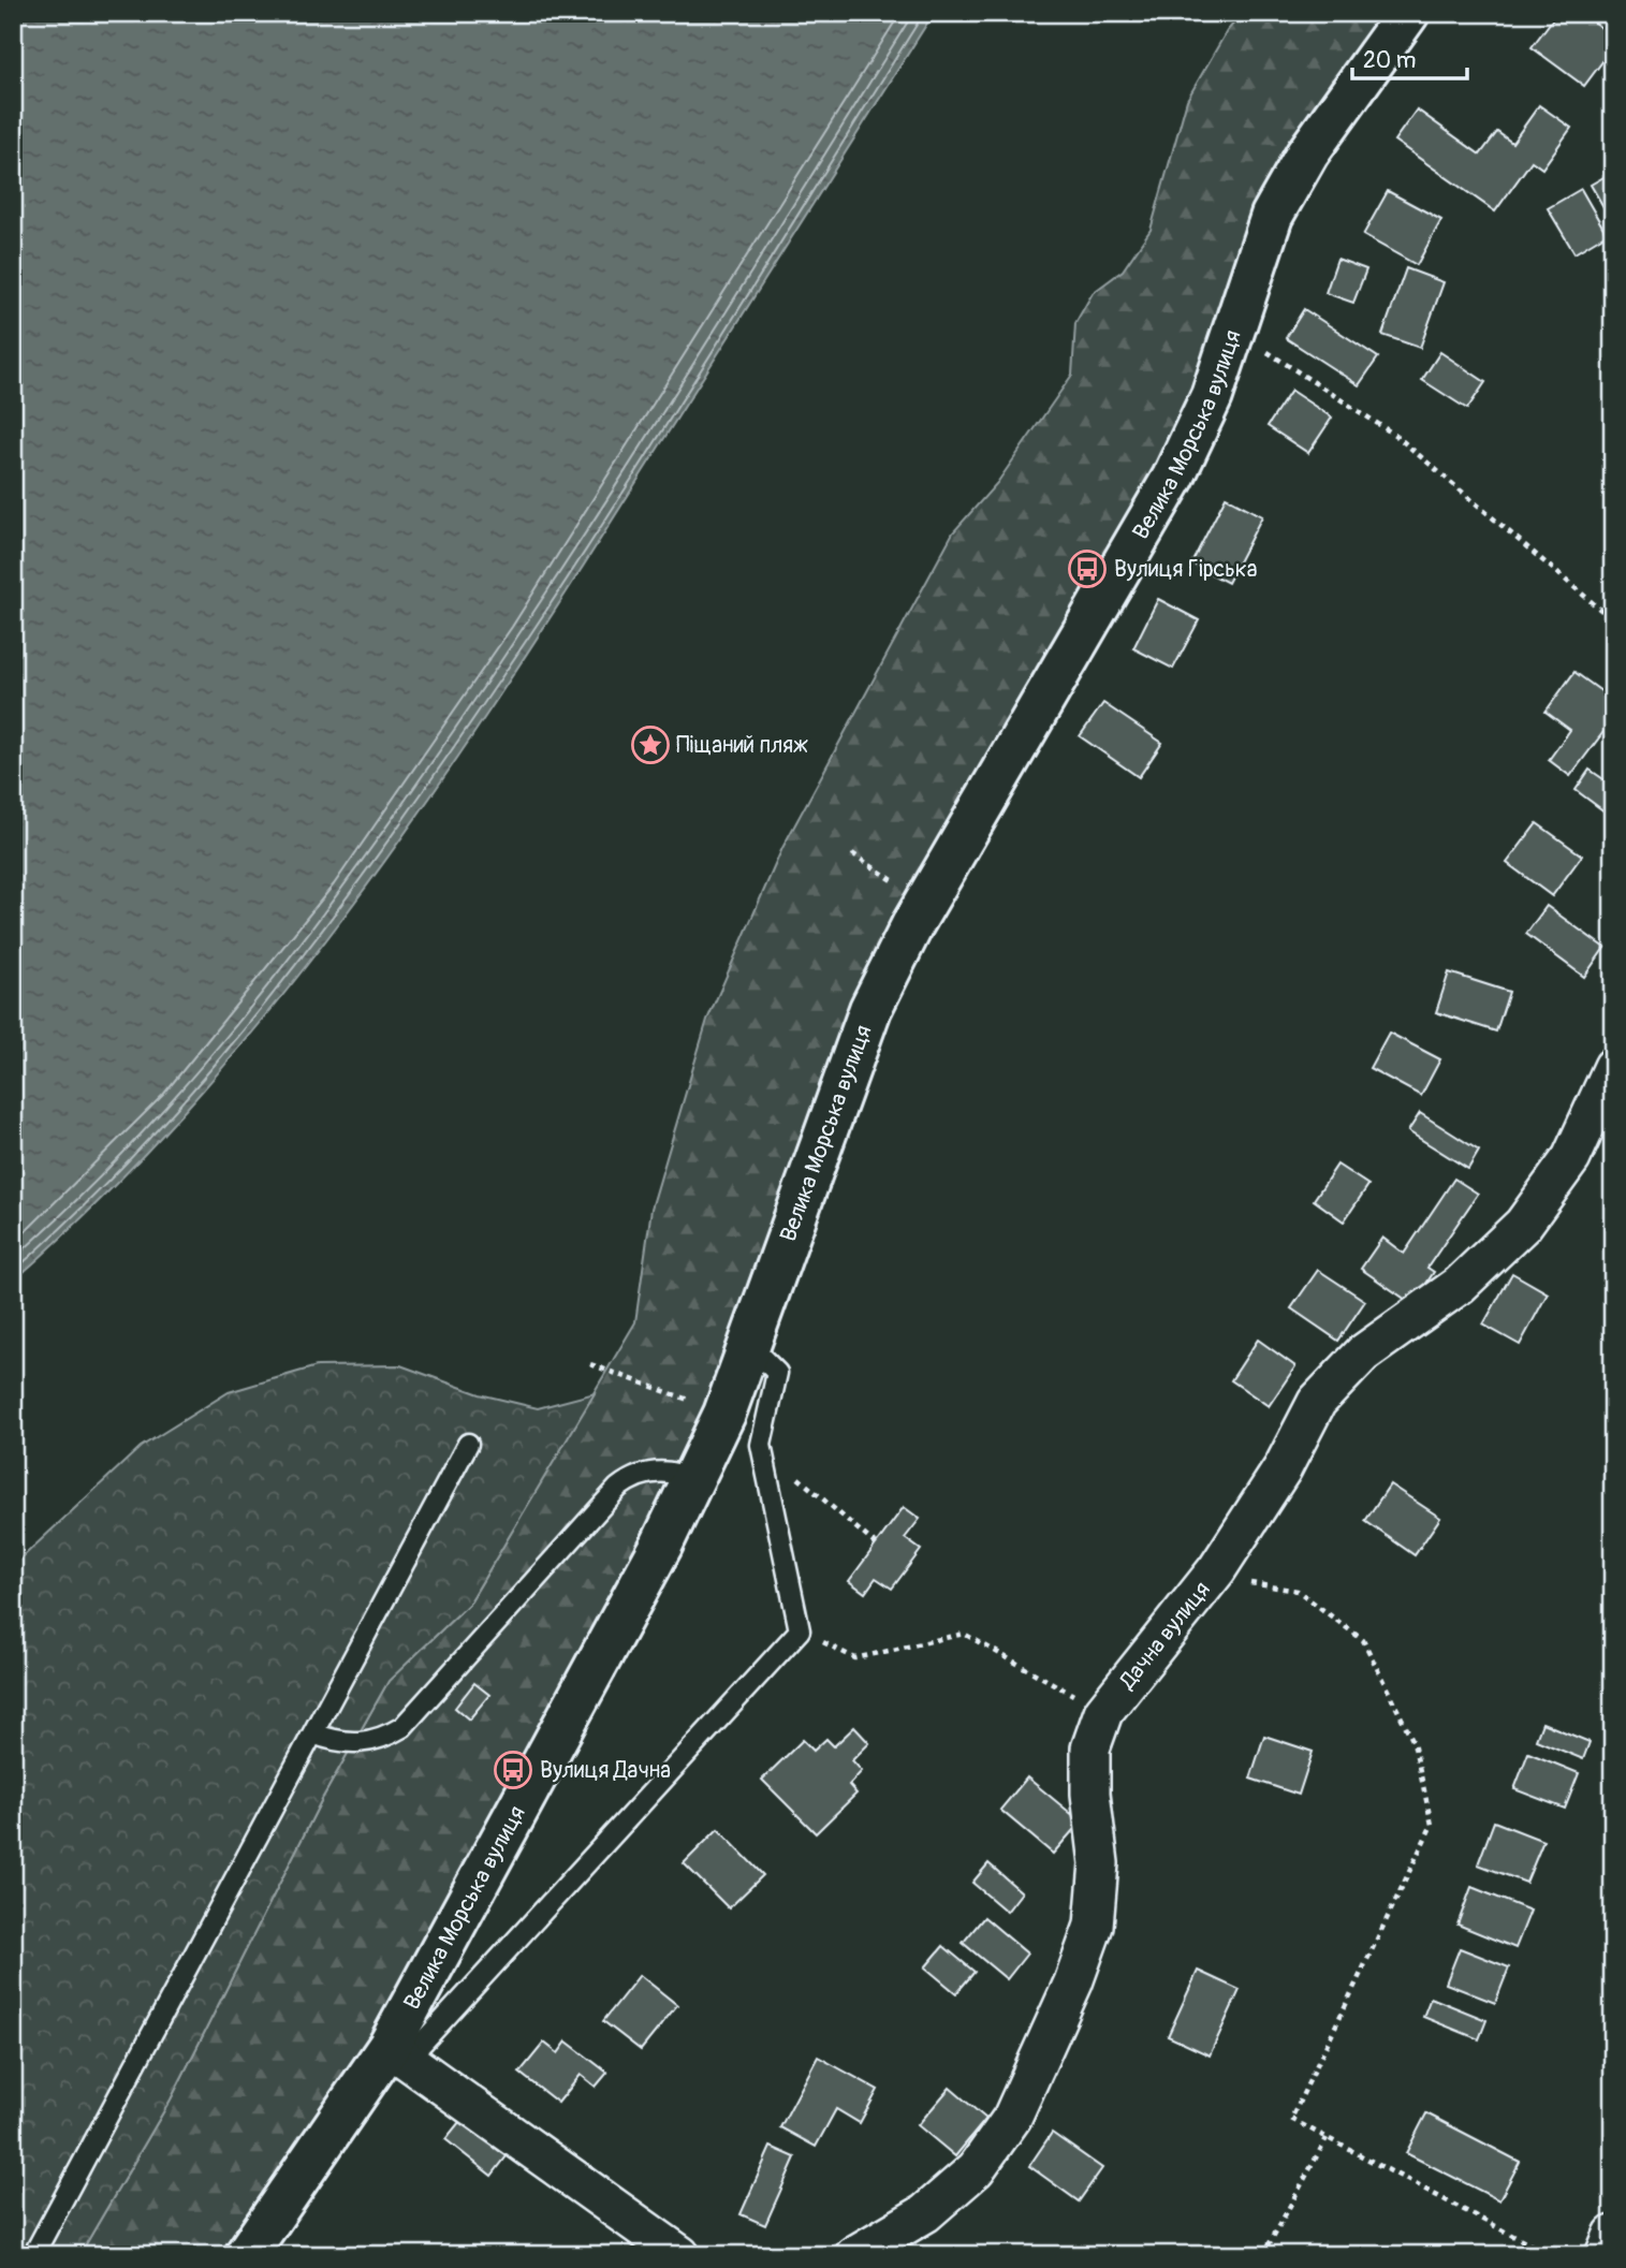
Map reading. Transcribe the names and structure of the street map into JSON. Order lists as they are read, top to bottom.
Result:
{
  "streets": {
    "street": ["Велика Морська вулиця", "Дачна вулиця"]
  },
  "places": {
    "bus stop": ["Вулиця Гірська", "Вулиця Дачна"],
    "place": ["Піщаний пляж"]
  },
  "scale_bar": "20 m"
}
